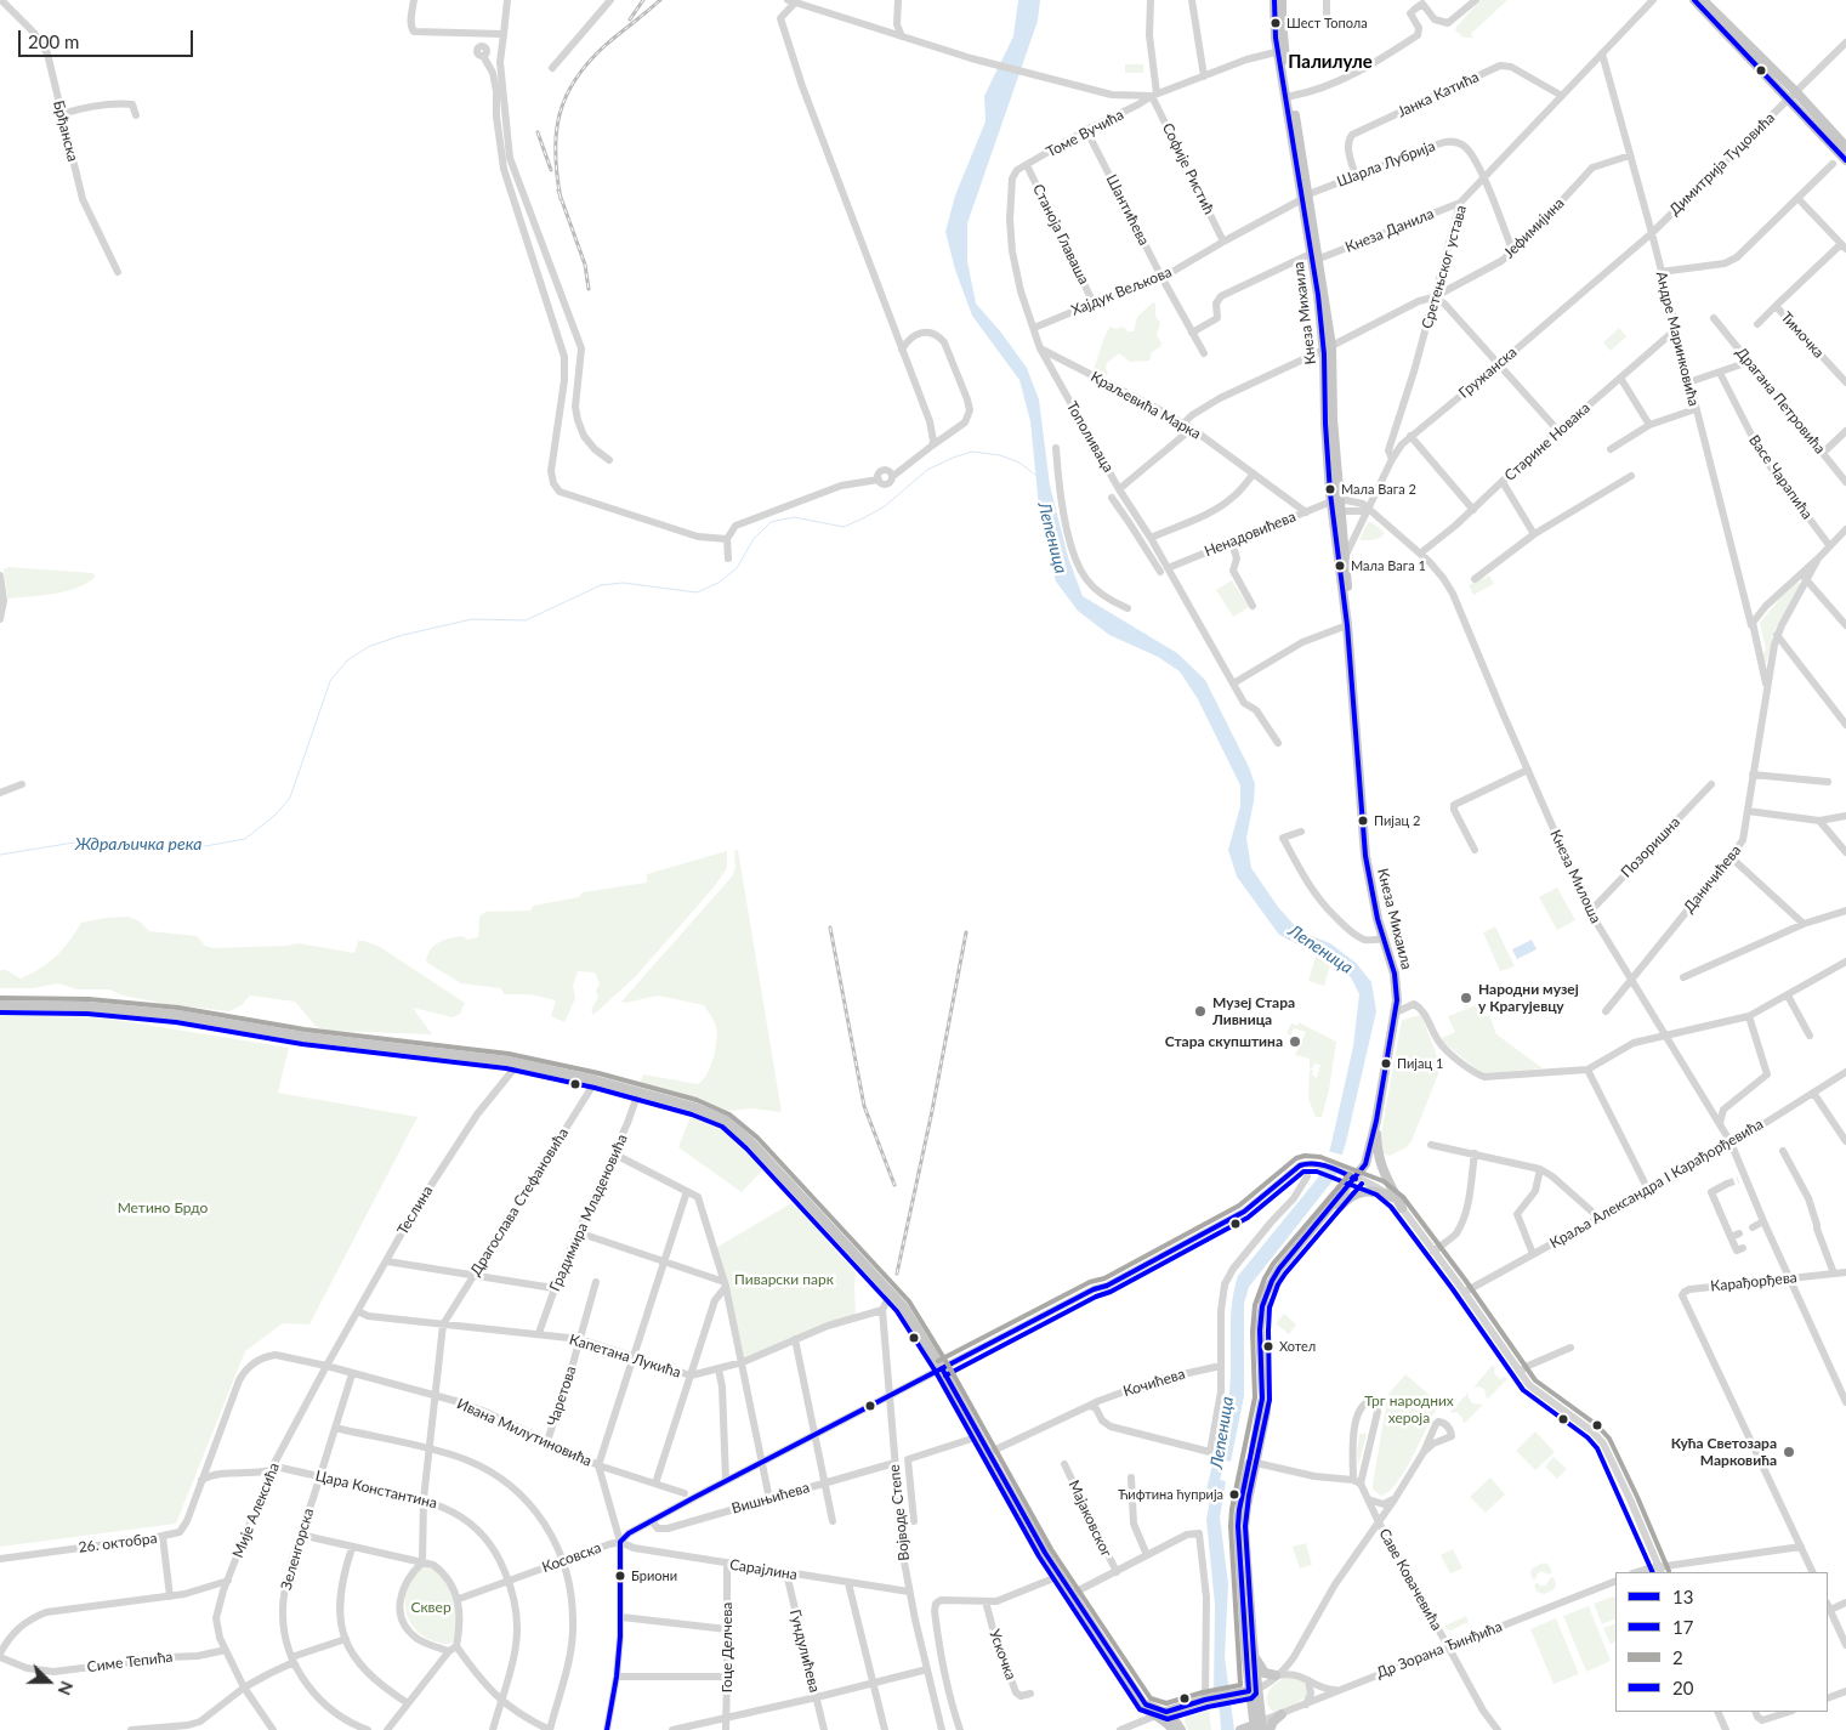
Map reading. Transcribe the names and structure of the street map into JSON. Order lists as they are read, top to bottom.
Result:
{
  "streets": {
    "main road": ["Кнеза Михаила"],
    "street": [
      "Јанка Катића",
      "Брђанска",
      "Томе Вучића",
      "Шарла Лубрија",
      "Димитрија Туцовића",
      "Софије Ристић",
      "Шантићева",
      "Јефимијина",
      "Кнеза Данила",
      "Станоја Главаша",
      "Сретењског устава",
      "Хајдук Вељкова",
      "Тимочка",
      "Андре Маринковића",
      "Гружанска",
      "Драгана Петровића",
      "Краљевића Марка",
      "Тополиваца",
      "Старине Новака",
      "Васе Чарапића",
      "Ненадовићева",
      "Позоришна",
      "Кнеза Милоша",
      "Даничићева",
      "Краља Александра I Карађорђевића",
      "Драгослава Стефановића",
      "Теслина",
      "Градимира Младеновића",
      "Карађорђева",
      "Капетана Лукића",
      "Кочићева",
      "Чаретова",
      "Ивана Милутиновића",
      "Цара Константина",
      "Вишњићева",
      "Мије Алексића",
      "Војводе Степе",
      "Мајаковског",
      "26. октобра",
      "Зеленгорска",
      "Косовска",
      "Сарајлина",
      "Саве Ковачевића",
      "Гоце Делчева",
      "Др Зорана Ђинђића",
      "Гундулићева",
      "Ускочка",
      "Симе Тепића"
    ]
  },
  "crossings": [
    ["Јанка Катића", "Шарла Лубрија"],
    ["Јанка Катића", "Сретењског устава"],
    ["Томе Вучића", "Софије Ристић"],
    ["Томе Вучића", "Шантићева"],
    ["Томе Вучића", "Станоја Главаша"],
    ["Томе Вучића", "Кнеза Михаила"],
    ["Томе Вучића", "Тополиваца"],
    ["Шарла Лубрија", "Јефимијина"],
    ["Шарла Лубрија", "Сретењског устава"],
    ["Шарла Лубрија", "Хајдук Вељкова"],
    ["Шарла Лубрија", "Кнеза Михаила"],
    ["Димитрија Туцовића", "Андре Маринковића"],
    ["Димитрија Туцовића", "Гружанска"],
    ["Софије Ристић", "Хајдук Вељкова"],
    ["Шантићева", "Кнеза Данила"],
    ["Шантићева", "Хајдук Вељкова"],
    ["Јефимијина", "Сретењског устава"],
    ["Јефимијина", "Кнеза Михаила"],
    ["Јефимијина", "Андре Маринковића"],
    ["Јефимијина", "Краљевића Марка"],
    ["Кнеза Данила", "Сретењског устава"],
    ["Кнеза Данила", "Кнеза Михаила"],
    ["Станоја Главаша", "Хајдук Вељкова"],
    ["Сретењског устава", "Андре Маринковића"],
    ["Сретењског устава", "Гружанска"],
    ["Хајдук Вељкова", "Кнеза Михаила"],
    ["Хајдук Вељкова", "Тополиваца"],
    ["Кнеза Михаила", "Гружанска"],
    ["Кнеза Михаила", "Ненадовићева"],
    ["Кнеза Михаила", "Косовска"],
    ["Андре Маринковића", "Гружанска"],
    ["Андре Маринковића", "Старине Новака"],
    ["Андре Маринковића", "Даничићева"],
    ["Гружанска", "Кнеза Милоша"],
    ["Краљевића Марка", "Тополиваца"],
    ["Краљевића Марка", "Ненадовићева"],
    ["Тополиваца", "Ненадовићева"],
    ["Старине Новака", "Кнеза Милоша"],
    ["Васе Чарапића", "Даничићева"],
    ["Позоришна", "Кнеза Милоша"],
    ["Кнеза Милоша", "Даничићева"],
    ["Кнеза Милоша", "Краља Александра I Карађорђевића"],
    ["Кнеза Милоша", "Карађорђева"],
    ["Драгослава Стефановића", "Капетана Лукића"],
    ["Теслина", "Капетана Лукића"],
    ["Теслина", "Ивана Милутиновића"],
    ["Теслина", "Мије Алексића"],
    ["Теслина", "26. октобра"],
    ["Градимира Младеновића", "Капетана Лукића"],
    ["Капетана Лукића", "Чаретова"],
    ["Капетана Лукића", "Војводе Степе"],
    ["Чаретова", "Ивана Милутиновића"],
    ["Ивана Милутиновића", "Мије Алексића"],
    ["Ивана Милутиновића", "26. октобра"],
    ["Ивана Милутиновића", "Зеленгорска"],
    ["Цара Константина", "Мије Алексића"],
    ["Цара Константина", "Зеленгорска"],
    ["Цара Константина", "Косовска"],
    ["Вишњићева", "Војводе Степе"],
    ["Вишњићева", "Косовска"],
    ["Мије Алексића", "26. октобра"],
    ["Мије Алексића", "Симе Тепића"],
    ["Војводе Степе", "Косовска"],
    ["Војводе Степе", "Сарајлина"],
    ["Косовска", "Сарајлина"],
    ["Сарајлина", "Гоце Делчева"],
    ["Сарајлина", "Гундулићева"],
    ["Саве Ковачевића", "Др Зорана Ђинђића"]
  ],
  "districts": ["Палилуле"],
  "water": ["Лепеница", "Ждраљичка река"],
  "parks": [
    "Метино Брдо",
    "Пиварски парк",
    "Трг народних хероја",
    "Сквер"
  ],
  "places": [
    "Шест Топола",
    "Мала Вага 2",
    "Мала Вага 1",
    "Пијац 2",
    "Народни музеј у Крагујевцу",
    "Музеј Стара Ливница",
    "Стара скупштина",
    "Пијац 1",
    "Хотел",
    "Кућа Светозара Марковића",
    "Ћифтина ћуприја",
    "Бриони"
  ],
  "lines": [
    "transit line 13",
    "transit line 20",
    "transit line 2",
    "transit line 17"
  ],
  "legend": [
    "13",
    "17",
    "2",
    "20"
  ],
  "scale_bar": "200 m",
  "north": "right"
}
